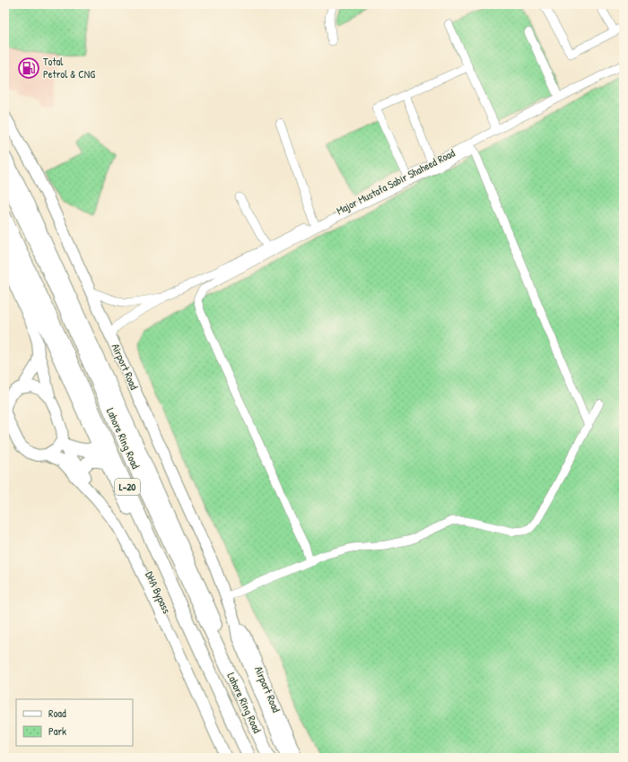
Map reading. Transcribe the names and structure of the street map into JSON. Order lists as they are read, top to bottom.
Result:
{
  "streets": {
    "highway": ["Lahore Ring Road", "L-20"],
    "main road": ["Airport Road", "DHA Bypass"],
    "street": ["Major Mustafa Sabir Shaheed Road"]
  },
  "places": {
    "fuel station": ["Total Petrol & CNG"]
  },
  "legend": ["Road", "Park"]
}
